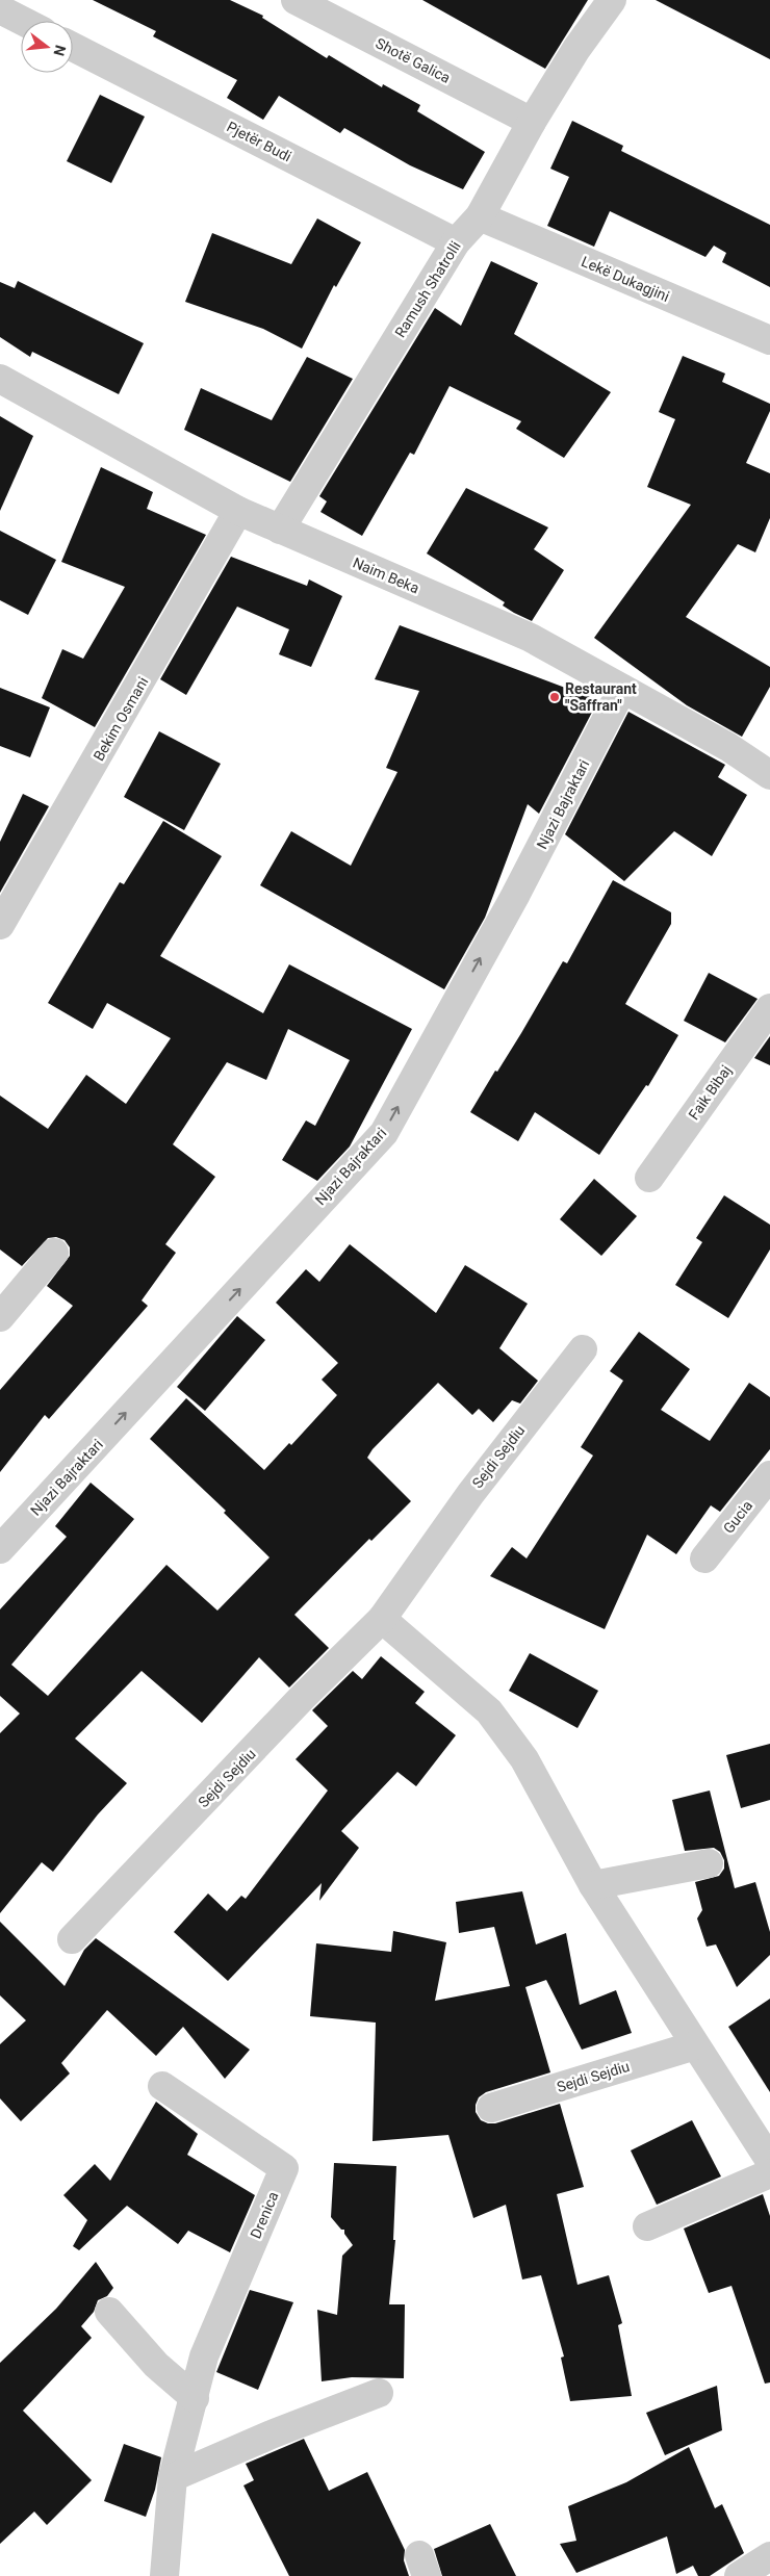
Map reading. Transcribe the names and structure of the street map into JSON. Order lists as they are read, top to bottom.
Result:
{
  "streets": {
    "street": [
      "Shotë Galica",
      "Pjetër Budi",
      "Lekë Dukagjini",
      "Ramush Shatrolli",
      "Naim Beka",
      "Bekim Osmani",
      "Njazi Bajraktari",
      "Faik Bibaj",
      "Sejdi Sejdiu",
      "Gucia",
      "Drenica"
    ]
  },
  "crossings": [
    ["Shotë Galica", "Ramush Shatrolli"],
    ["Pjetër Budi", "Ramush Shatrolli"],
    ["Lekë Dukagjini", "Ramush Shatrolli"],
    ["Ramush Shatrolli", "Naim Beka"],
    ["Naim Beka", "Bekim Osmani"],
    ["Naim Beka", "Njazi Bajraktari"]
  ],
  "one_way": ["Njazi Bajraktari"],
  "places": ["Restaurant \"Saffran\""],
  "north": "right"
}
